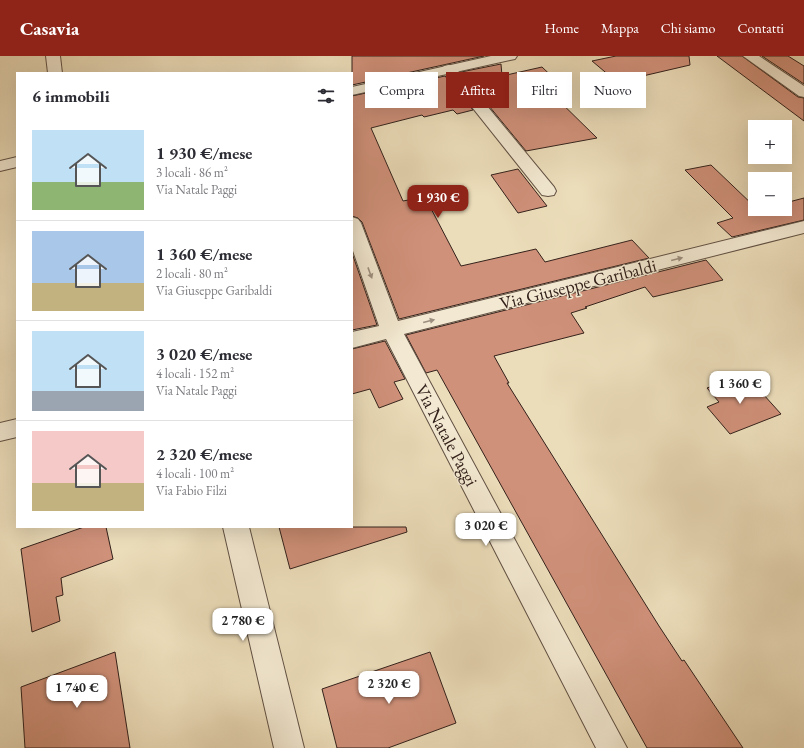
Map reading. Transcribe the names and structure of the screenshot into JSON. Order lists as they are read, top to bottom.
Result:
{
  "streets": {
    "street": ["Via Giuseppe Garibaldi", "Via Natale Paggi"]
  },
  "crossings": [
    ["Via Giuseppe Garibaldi", "Via Natale Paggi"]
  ],
  "one_way": ["Via Giuseppe Garibaldi"],
  "page": {
    "header": "Casavia",
    "nav": [
      "Home",
      "Mappa",
      "Chi siamo",
      "Contatti"
    ],
    "chip": [
      "Compra",
      "Affitta",
      "Filtri",
      "Nuovo"
    ],
    "heading": "6 immobili",
    "map_buttons": ["+", "−"],
    "list": [
      {
        "name": "1 930 €/mese",
        "note": "3 locali · 86 m² · Via Natale Paggi"
      },
      {
        "name": "1 360 €/mese",
        "note": "2 locali · 80 m² · Via Giuseppe Garibaldi"
      },
      {
        "name": "3 020 €/mese",
        "note": "4 locali · 152 m² · Via Natale Paggi"
      },
      {
        "name": "2 320 €/mese",
        "note": "4 locali · 100 m² · Via Fabio Filzi"
      }
    ],
    "price": [
      "1 930 €",
      "1 360 €",
      "3 020 €",
      "2 780 €",
      "2 320 €",
      "1 740 €"
    ]
  }
}
